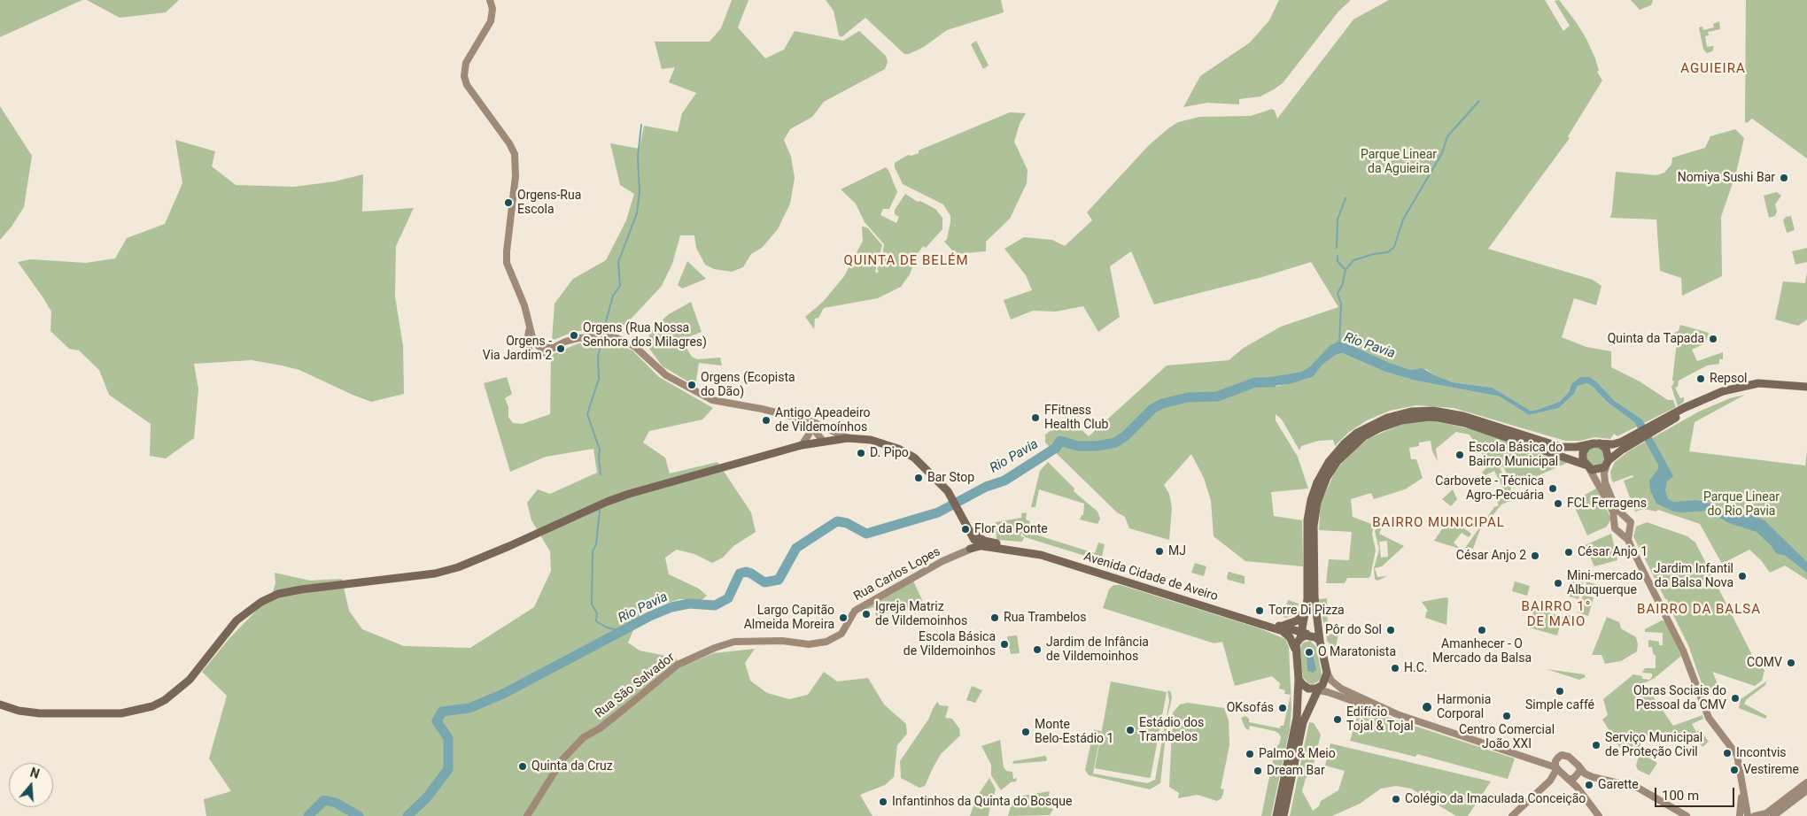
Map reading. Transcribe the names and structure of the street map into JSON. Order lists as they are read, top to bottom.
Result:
{
  "streets": {
    "main road": ["Avenida Cidade de Aveiro"],
    "street": ["Rua Carlos Lopes", "Rua São Salvador"]
  },
  "crossings": [
    ["Rua Carlos Lopes", "Avenida Cidade de Aveiro"],
    ["Rua Carlos Lopes", "Rua São Salvador"]
  ],
  "districts": [
    "AGUIEIRA",
    "QUINTA DE BELÉM",
    "BAIRRO MUNICIPAL",
    "BAIRRO 1° DE MAIO",
    "BAIRRO DA BALSA"
  ],
  "water": ["Rio Pavia"],
  "parks": ["Parque Linear da Aguieira", "Parque Linear do Rio Pavia"],
  "places": [
    "Nomiya Sushi Bar",
    "Orgens-Rua Escola",
    "Orgens (Rua Nossa Senhora dos Milagres)",
    "Quinta da Tapada",
    "Orgens - Via Jardim 2",
    "Repsol",
    "Orgens (Ecopista do Dão)",
    "FFitness Health Club",
    "Antigo Apeadeiro de Vildemoínhos",
    "D. Pipo",
    "Escola Básica do Bairro Municipal",
    "Bar Stop",
    "Carbovete - Técnica Agro-Pecuária",
    "FCL Ferragens",
    "Flor da Ponte",
    "MJ",
    "César Anjo 1",
    "César Anjo 2",
    "Jardim Infantil da Balsa Nova",
    "Mini-mercado Albuquerque",
    "Torre Di Pizza",
    "Igreja Matriz de Vildemoinhos",
    "Largo Capitão Almeida Moreira",
    "Rua Trambelos",
    "Pôr do Sol",
    "Amanhecer - O Mercado da Balsa",
    "Escola Básica de Vildemoinhos",
    "Jardim de Infância de Vildemoinhos",
    "O Maratonista",
    "COMV",
    "H.C.",
    "Simple caffé",
    "Obras Sociais do Pessoal da CMV",
    "Harmonia Corporal",
    "OKsofás",
    "Centro Comercial João XXI",
    "Edifício Tojal & Tojal",
    "Estádio dos Trambelos",
    "Monte Belo-Estádio 1",
    "Serviço Municipal de Proteção Civil",
    "Incontvis",
    "Palmo & Meio",
    "Quinta da Cruz",
    "Vestireme",
    "Dream Bar",
    "Garette",
    "Colégio da Imaculada Conceição",
    "Infantinhos da Quinta do Bosque"
  ],
  "scale_bar": "100 m",
  "north": "top"
}
